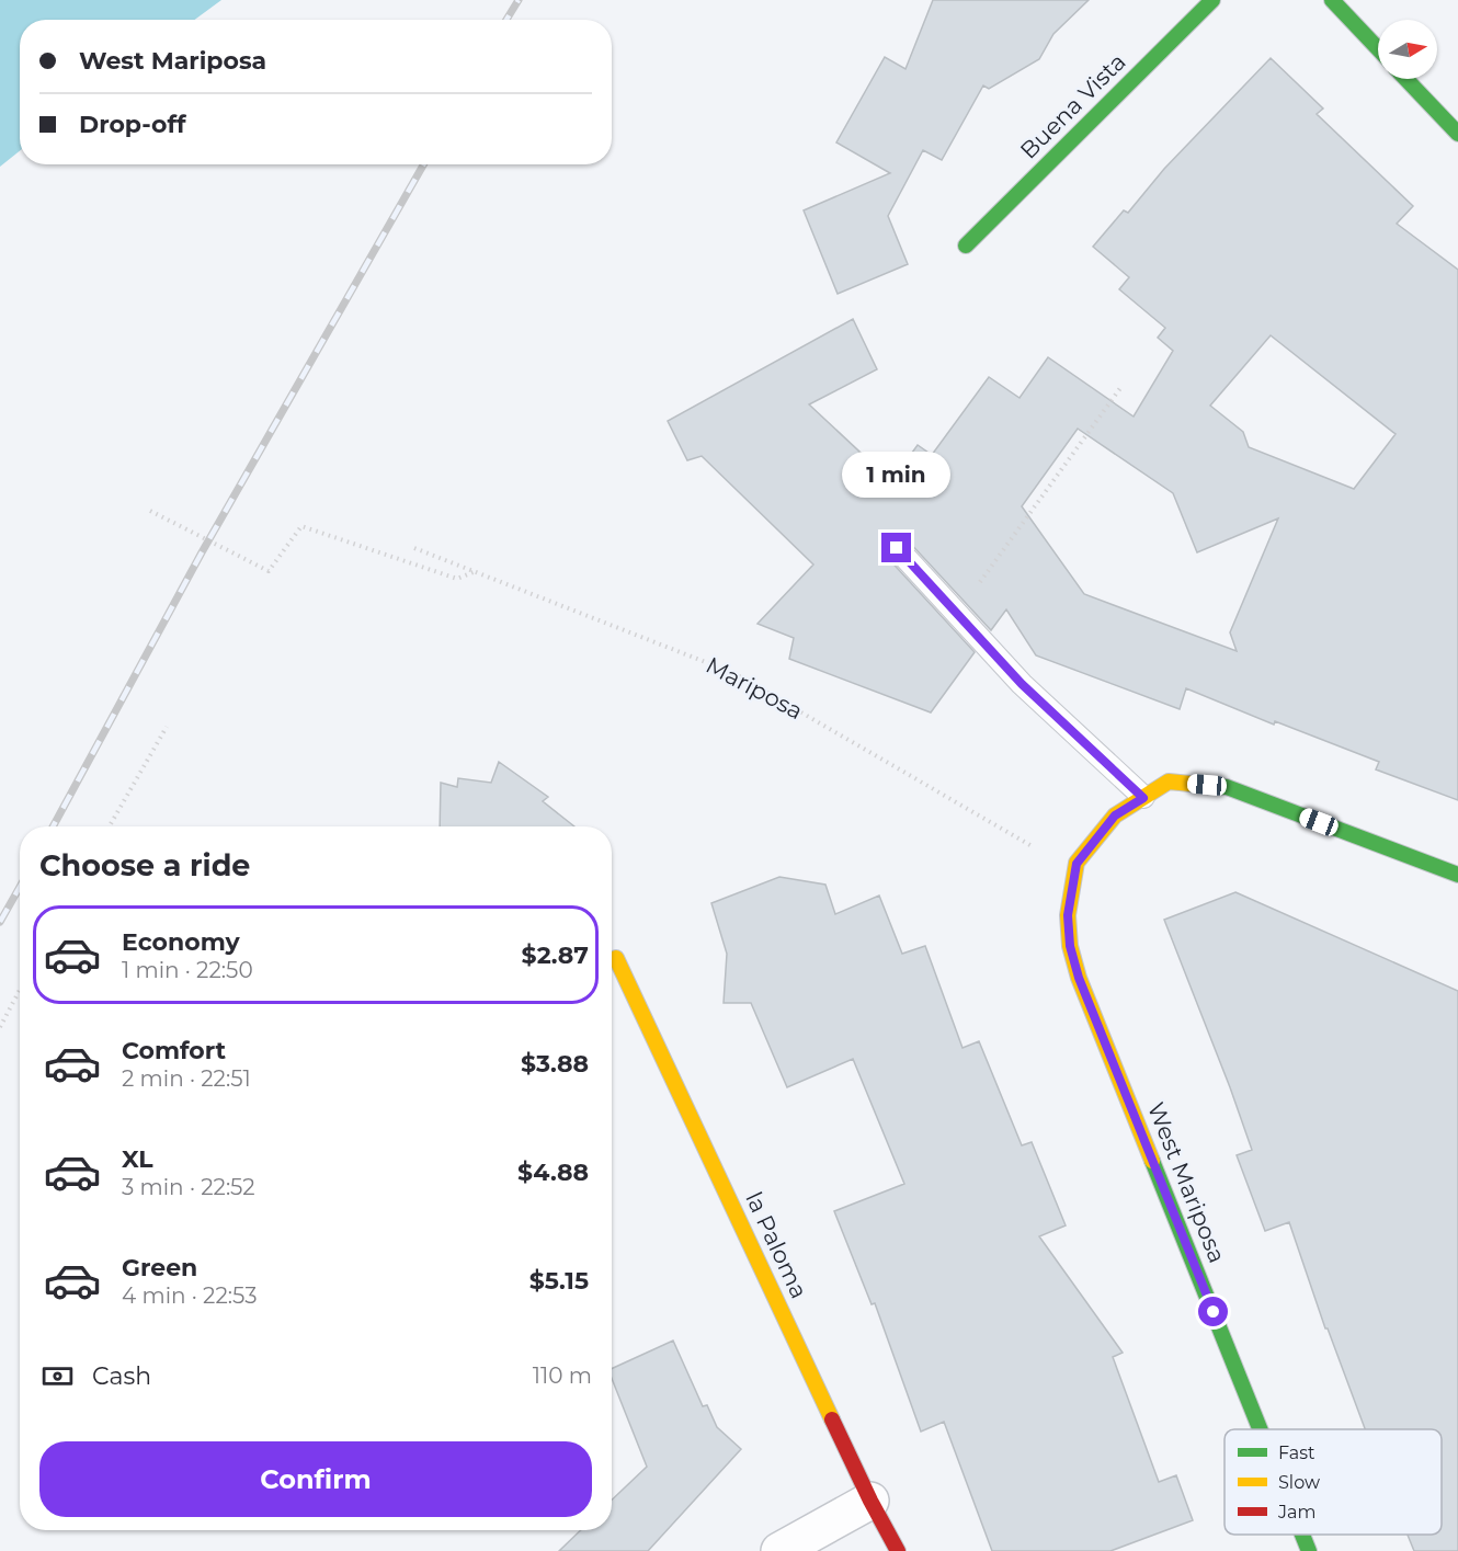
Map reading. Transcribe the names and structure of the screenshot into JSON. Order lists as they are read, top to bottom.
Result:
{
  "streets": {
    "street": ["Buena Vista", "West Mariposa", "la Paloma"],
    "path": ["Mariposa"]
  },
  "crossings": [
    ["Mariposa", "West Mariposa"]
  ],
  "legend": ["Fast", "Slow", "Jam"],
  "north": "right",
  "page": {
    "banner": ["West Mariposa", "Drop-off"],
    "bubble": "1 min",
    "heading": "Choose a ride",
    "list": [
      {
        "name": "Economy",
        "note": "1 min · 22:50",
        "value": "$2.87"
      },
      {
        "name": "Comfort",
        "note": "2 min · 22:51",
        "value": "$3.88"
      },
      {
        "name": "XL",
        "note": "3 min · 22:52",
        "value": "$4.88"
      },
      {
        "name": "Green",
        "note": "4 min · 22:53",
        "value": "$5.15"
      }
    ],
    "pay": ["Cash", "110 m"],
    "buttons": "Confirm"
  }
}
